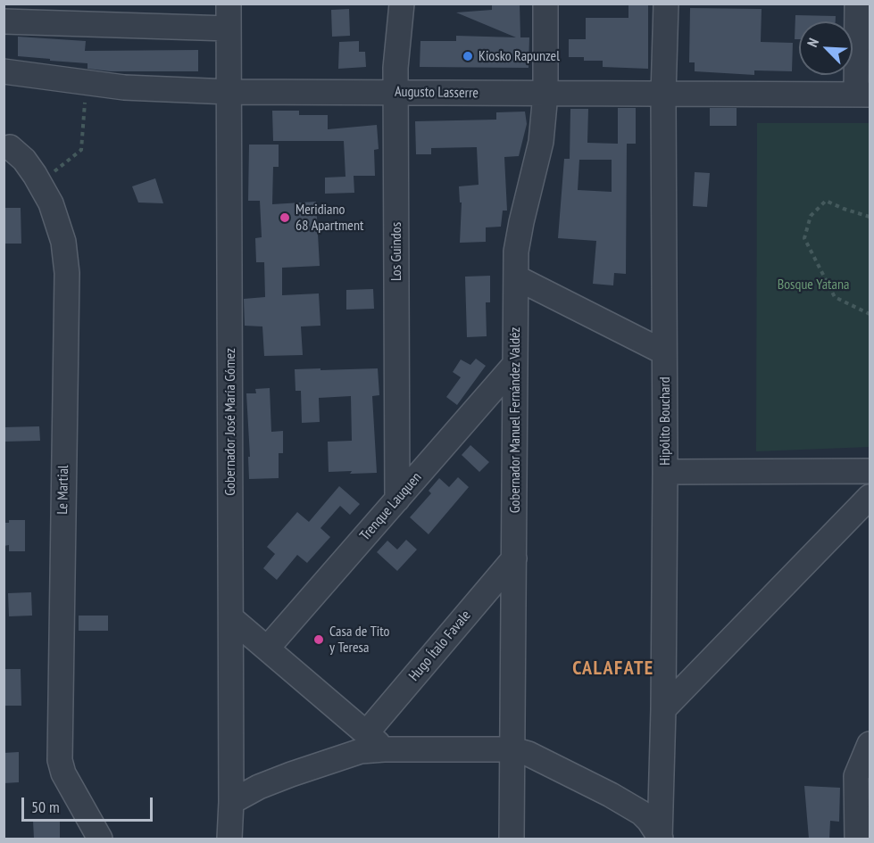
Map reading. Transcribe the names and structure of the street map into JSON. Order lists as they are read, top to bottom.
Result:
{
  "streets": {
    "street": [
      "Augusto Lasserre",
      "Los Guindos",
      "Gobernador Manuel Fernández Valdéz",
      "Hipólito Bouchard",
      "Gobernador José María Gómez",
      "Le Martial",
      "Trenque Lauquen",
      "Hugo Ítalo Favale"
    ]
  },
  "crossings": [
    ["Augusto Lasserre", "Los Guindos"],
    ["Augusto Lasserre", "Gobernador Manuel Fernández Valdéz"],
    ["Augusto Lasserre", "Hipólito Bouchard"],
    ["Augusto Lasserre", "Gobernador José María Gómez"],
    ["Los Guindos", "Trenque Lauquen"],
    ["Gobernador Manuel Fernández Valdéz", "Trenque Lauquen"],
    ["Gobernador Manuel Fernández Valdéz", "Hugo Ítalo Favale"]
  ],
  "districts": ["CALAFATE"],
  "parks": ["Bosque Yatana"],
  "places": ["Kiosko Rapunzel", "Meridiano 68 Apartment", "Casa de Tito y Teresa"],
  "scale_bar": "50 m",
  "north": "top left"
}
